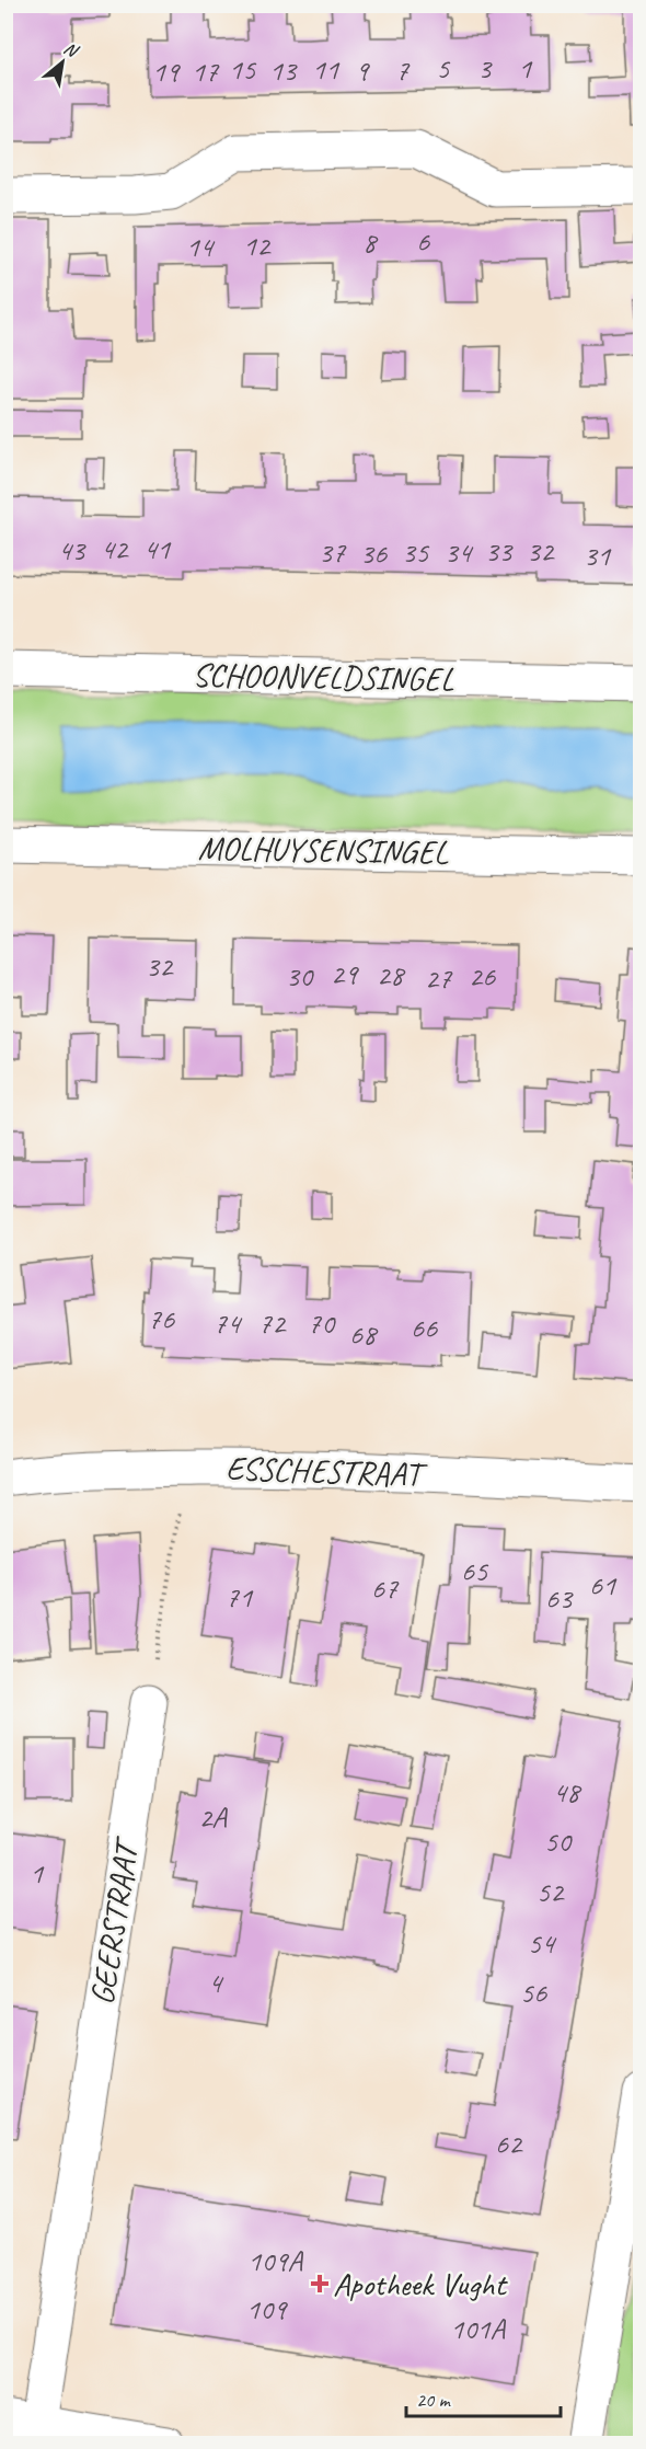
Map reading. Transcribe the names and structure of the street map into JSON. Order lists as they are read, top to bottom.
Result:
{
  "streets": {
    "street": [
      "SCHOONVELDSINGEL",
      "MOLHUYSENSINGEL",
      "ESSCHESTRAAT",
      "GEERSTRAAT"
    ]
  },
  "places": {
    "health": ["Apotheek Vught"]
  },
  "house_numbers": [
    "5",
    "3",
    "1",
    "15",
    "11",
    "13",
    "9",
    "7",
    "19",
    "17",
    "6",
    "8",
    "12",
    "14",
    "42",
    "41",
    "43",
    "33",
    "32",
    "37",
    "35",
    "34",
    "36",
    "31",
    "32",
    "29",
    "28",
    "30",
    "26",
    "27",
    "76",
    "74",
    "72",
    "70",
    "66",
    "68",
    "65",
    "61",
    "67",
    "71",
    "63",
    "48",
    "2A",
    "50",
    "1",
    "52",
    "54",
    "4",
    "56",
    "62",
    "109A",
    "109",
    "101A"
  ],
  "scale_bar": "20 m",
  "north": "top right"
}
